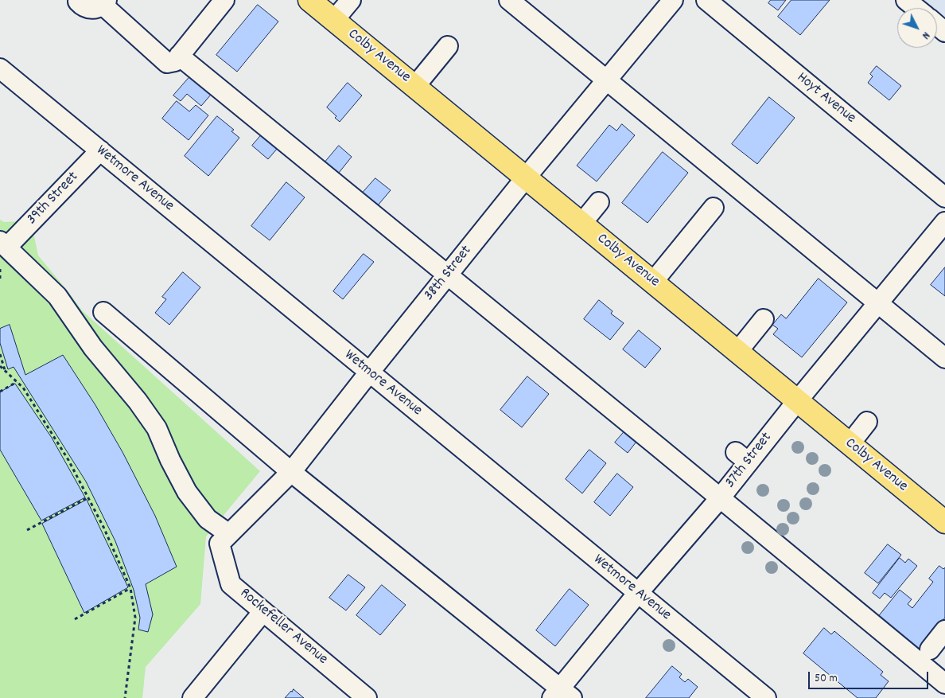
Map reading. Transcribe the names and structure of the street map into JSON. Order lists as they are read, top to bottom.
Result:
{
  "streets": {
    "main road": ["Colby Avenue"],
    "street": [
      "Hoyt Avenue",
      "Wetmore Avenue",
      "39th Street",
      "38th Street",
      "37th Street",
      "Rockefeller Avenue"
    ]
  },
  "crossings": [
    ["Colby Avenue", "38th Street"],
    ["Colby Avenue", "37th Street"],
    ["Wetmore Avenue", "39th Street"],
    ["Wetmore Avenue", "38th Street"],
    ["Wetmore Avenue", "37th Street"],
    ["38th Street", "Rockefeller Avenue"]
  ],
  "scale_bar": "50 m",
  "north": "bottom right"
}
